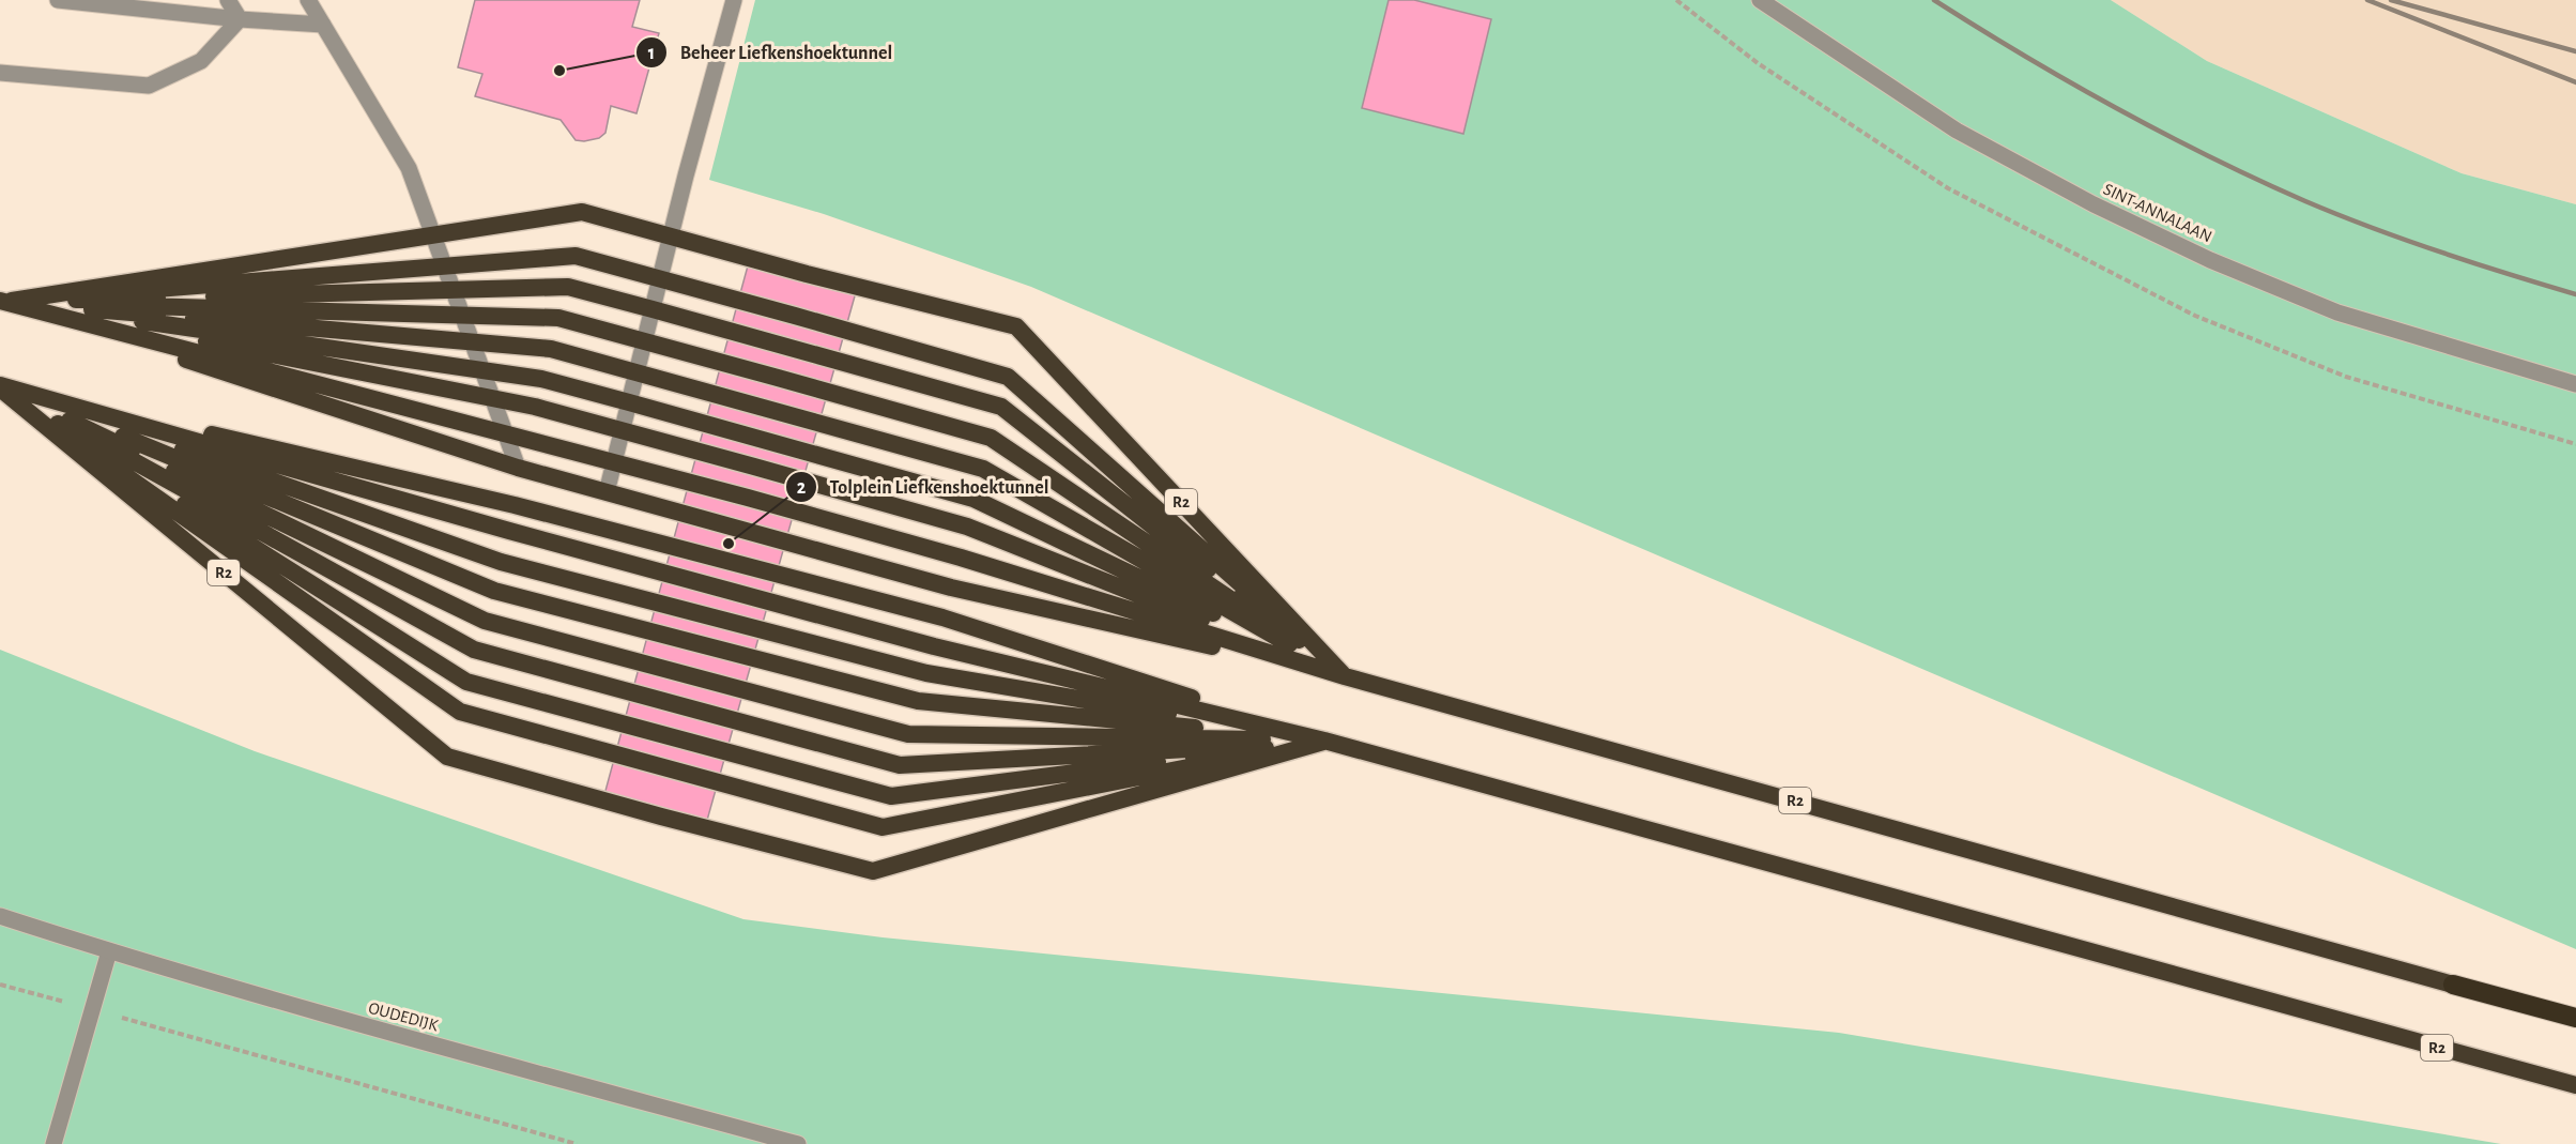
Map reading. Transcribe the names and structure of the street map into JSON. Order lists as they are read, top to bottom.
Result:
{
  "streets": {
    "highway": ["R2"],
    "street": ["SINT-ANNALAAN", "OUDEDIJK"]
  },
  "places": ["Beheer Liefkenshoektunnel", "Tolplein Liefkenshoektunnel"]
}
